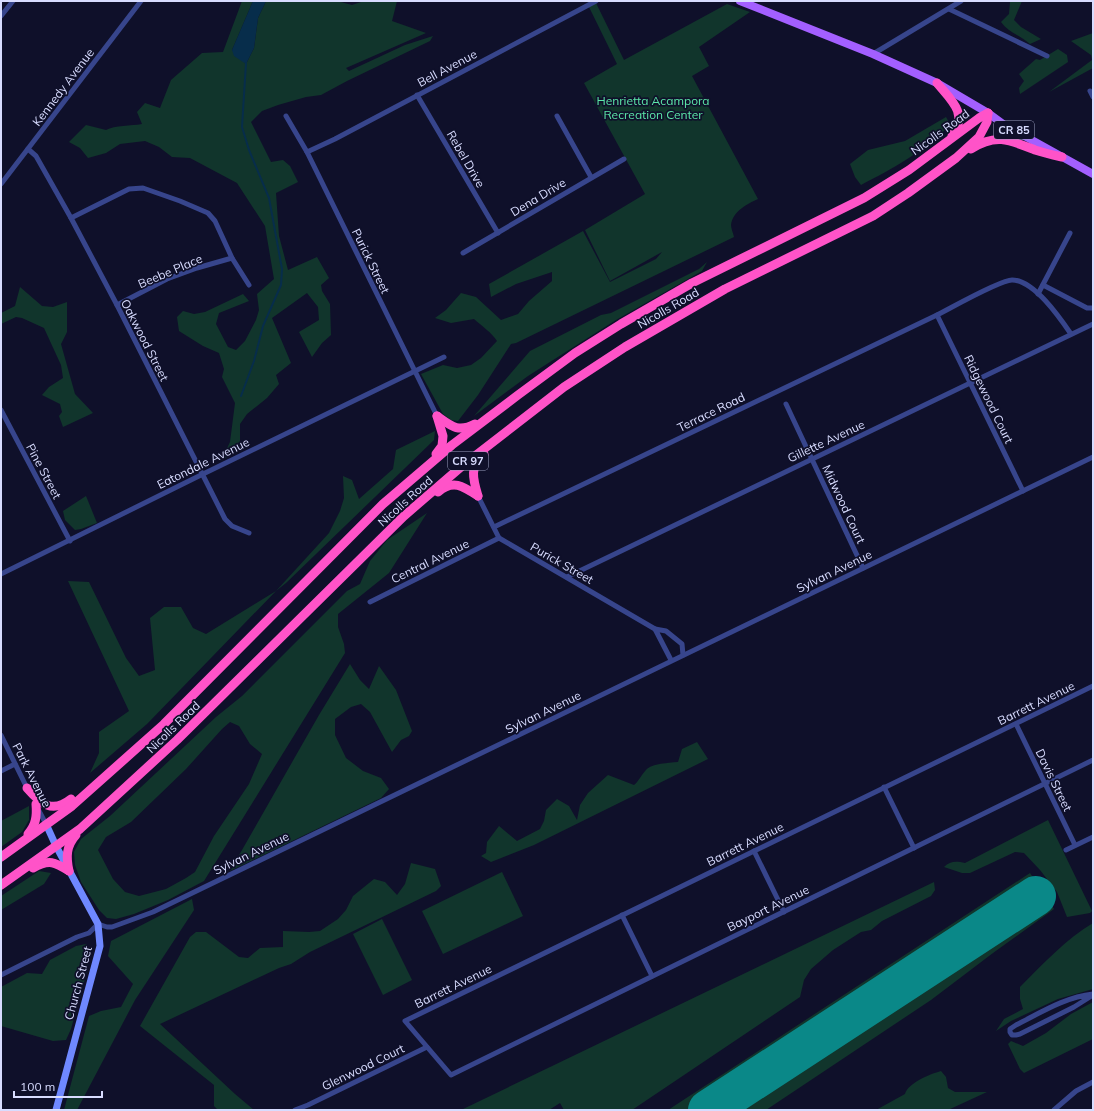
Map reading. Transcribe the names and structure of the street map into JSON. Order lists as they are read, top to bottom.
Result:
{
  "streets": {
    "highway": ["Nicolls Road", "CR 97"],
    "main road": ["CR 85"],
    "street": [
      "Bell Avenue",
      "Kennedy Avenue",
      "Rebel Drive",
      "Dena Drive",
      "Purick Street",
      "Beebe Place",
      "Oakwood Street",
      "Ridgewood Court",
      "Terrace Road",
      "Gillette Avenue",
      "Eatondale Avenue",
      "Pine Street",
      "Midwood Court",
      "Central Avenue",
      "Sylvan Avenue",
      "Barrett Avenue",
      "Park Avenue",
      "Davis Street",
      "Bayport Avenue",
      "Church Street",
      "Glenwood Court"
    ]
  },
  "crossings": [
    ["Bell Avenue", "Rebel Drive"],
    ["Bell Avenue", "Purick Street"],
    ["Kennedy Avenue", "Oakwood Street"],
    ["CR 85", "Nicolls Road"],
    ["Nicolls Road", "Park Avenue"],
    ["Nicolls Road", "Church Street"],
    ["Rebel Drive", "Dena Drive"],
    ["Purick Street", "Gillette Avenue"],
    ["Purick Street", "Eatondale Avenue"],
    ["Purick Street", "Central Avenue"],
    ["Purick Street", "Sylvan Avenue"],
    ["Beebe Place", "Oakwood Street"],
    ["Oakwood Street", "Eatondale Avenue"],
    ["Ridgewood Court", "Terrace Road"],
    ["Ridgewood Court", "Gillette Avenue"],
    ["Ridgewood Court", "Sylvan Avenue"],
    ["Terrace Road", "Gillette Avenue"],
    ["Gillette Avenue", "Midwood Court"],
    ["Eatondale Avenue", "Pine Street"],
    ["Midwood Court", "Sylvan Avenue"],
    ["Sylvan Avenue", "Church Street"],
    ["Barrett Avenue", "Davis Street"],
    ["Barrett Avenue", "Bayport Avenue"],
    ["Barrett Avenue", "Glenwood Court"],
    ["Park Avenue", "Church Street"],
    ["Davis Street", "Bayport Avenue"],
    ["Bayport Avenue", "Glenwood Court"]
  ],
  "parks": ["Henrietta Acampora Recreation Center"],
  "scale_bar": "100 m"
}
